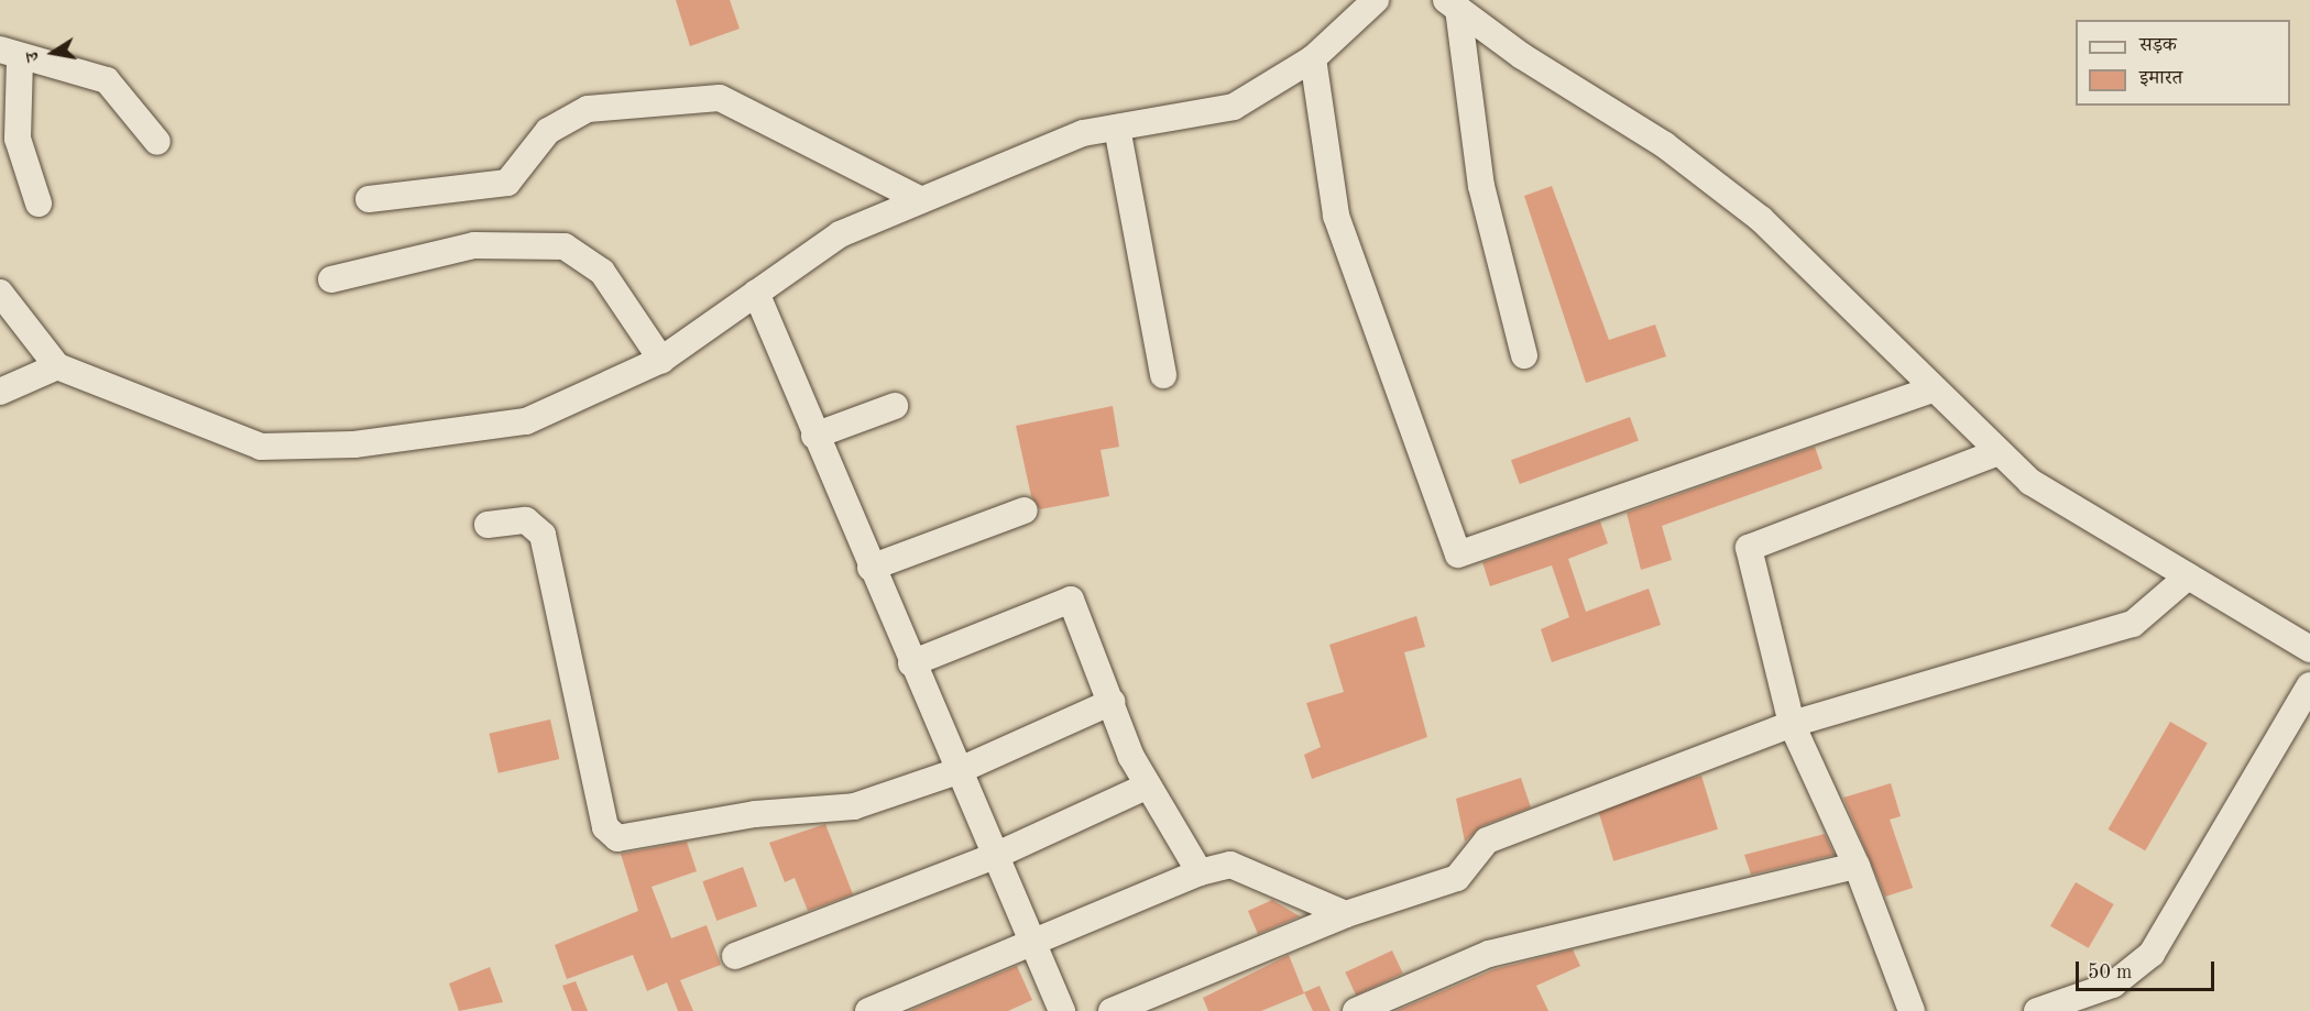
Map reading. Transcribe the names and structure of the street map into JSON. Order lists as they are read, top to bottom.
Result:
{
  "legend": ["सड़क", "इमारत"],
  "scale_bar": "50 m",
  "north": "left"
}
